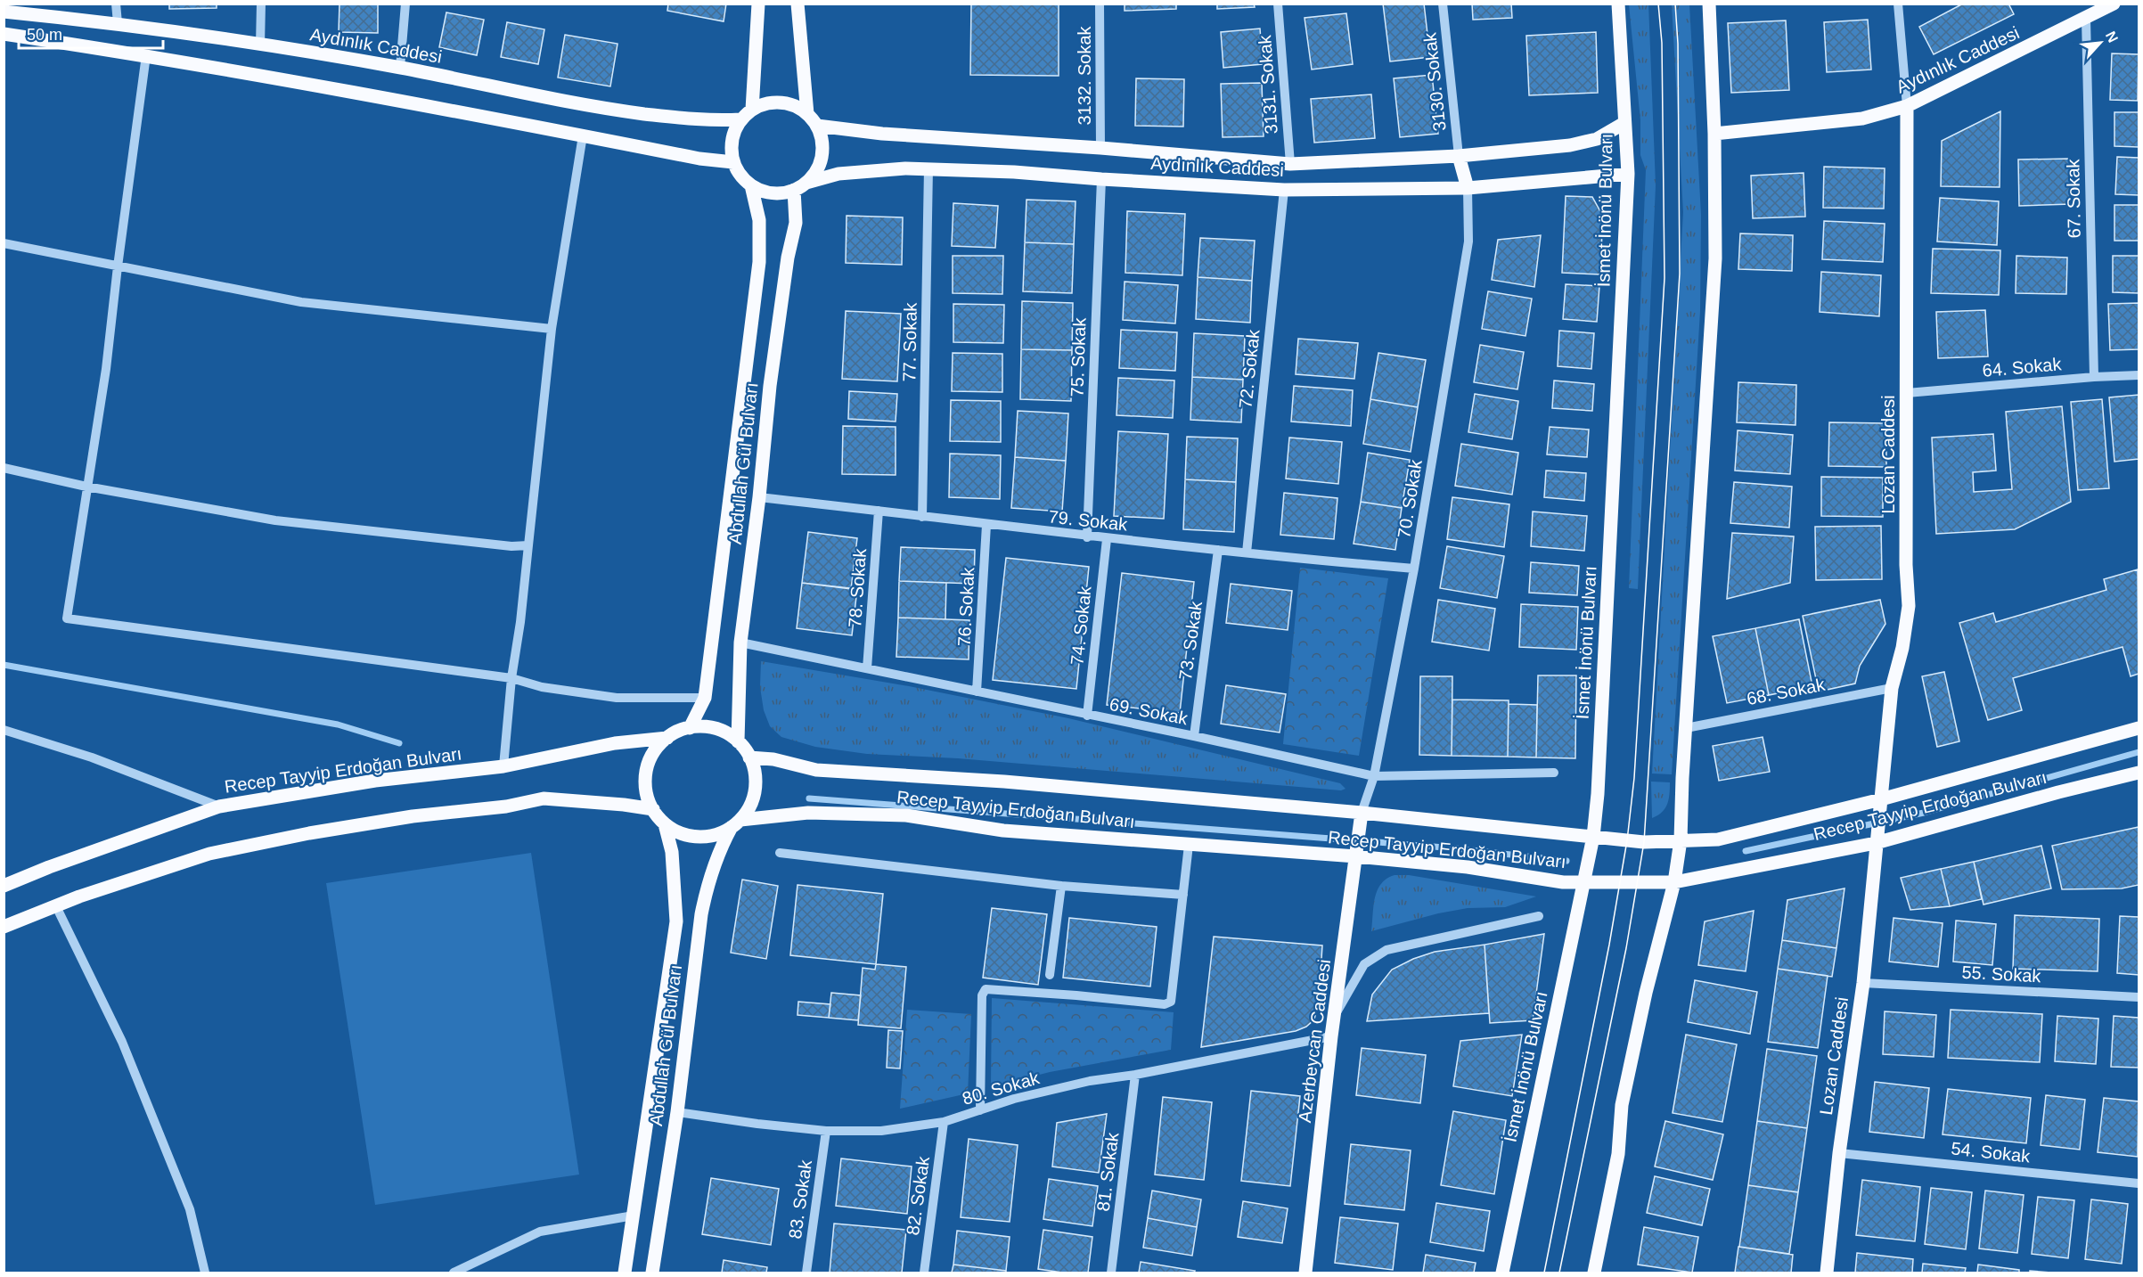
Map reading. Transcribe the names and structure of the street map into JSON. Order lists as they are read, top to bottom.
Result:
{
  "streets": {
    "main road": [
      "Aydınlık Caddesi",
      "İsmet İnönü Bulvarı",
      "Lozan Caddesi",
      "Abdullah Gül Bulvarı",
      "Recep Tayyip Erdoğan Bulvarı",
      "Azerbeycan Caddesi"
    ],
    "street": [
      "3132. Sokak",
      "3130. Sokak",
      "3131. Sokak",
      "67. Sokak",
      "77. Sokak",
      "75. Sokak",
      "64. Sokak",
      "72. Sokak",
      "70. Sokak",
      "79. Sokak",
      "78. Sokak",
      "76. Sokak",
      "74. Sokak",
      "73. Sokak",
      "68. Sokak",
      "69. Sokak",
      "55. Sokak",
      "80. Sokak",
      "54. Sokak",
      "81. Sokak",
      "82. Sokak",
      "83. Sokak"
    ]
  },
  "crossings": [
    ["Aydınlık Caddesi", "3132. Sokak"],
    ["Aydınlık Caddesi", "3130. Sokak"],
    ["Aydınlık Caddesi", "3131. Sokak"],
    ["Aydınlık Caddesi", "67. Sokak"],
    ["Aydınlık Caddesi", "İsmet İnönü Bulvarı"],
    ["Aydınlık Caddesi", "77. Sokak"],
    ["Aydınlık Caddesi", "75. Sokak"],
    ["Aydınlık Caddesi", "72. Sokak"],
    ["Aydınlık Caddesi", "Lozan Caddesi"],
    ["Aydınlık Caddesi", "Abdullah Gül Bulvarı"],
    ["Aydınlık Caddesi", "70. Sokak"],
    ["67. Sokak", "64. Sokak"],
    ["İsmet İnönü Bulvarı", "Recep Tayyip Erdoğan Bulvarı"],
    ["77. Sokak", "79. Sokak"],
    ["75. Sokak", "79. Sokak"],
    ["64. Sokak", "Lozan Caddesi"],
    ["72. Sokak", "79. Sokak"],
    ["Lozan Caddesi", "68. Sokak"],
    ["Lozan Caddesi", "Recep Tayyip Erdoğan Bulvarı"],
    ["Lozan Caddesi", "55. Sokak"],
    ["Lozan Caddesi", "54. Sokak"],
    ["Abdullah Gül Bulvarı", "79. Sokak"],
    ["Abdullah Gül Bulvarı", "69. Sokak"],
    ["Abdullah Gül Bulvarı", "Recep Tayyip Erdoğan Bulvarı"],
    ["Abdullah Gül Bulvarı", "80. Sokak"],
    ["70. Sokak", "79. Sokak"],
    ["70. Sokak", "69. Sokak"],
    ["70. Sokak", "Recep Tayyip Erdoğan Bulvarı"],
    ["70. Sokak", "Azerbeycan Caddesi"],
    ["79. Sokak", "78. Sokak"],
    ["79. Sokak", "76. Sokak"],
    ["79. Sokak", "74. Sokak"],
    ["79. Sokak", "73. Sokak"],
    ["78. Sokak", "69. Sokak"],
    ["76. Sokak", "69. Sokak"],
    ["74. Sokak", "69. Sokak"],
    ["73. Sokak", "69. Sokak"],
    ["Recep Tayyip Erdoğan Bulvarı", "Azerbeycan Caddesi"],
    ["Azerbeycan Caddesi", "80. Sokak"],
    ["80. Sokak", "81. Sokak"],
    ["80. Sokak", "82. Sokak"],
    ["80. Sokak", "83. Sokak"]
  ],
  "scale_bar": "50 m",
  "north": "top right"
}
